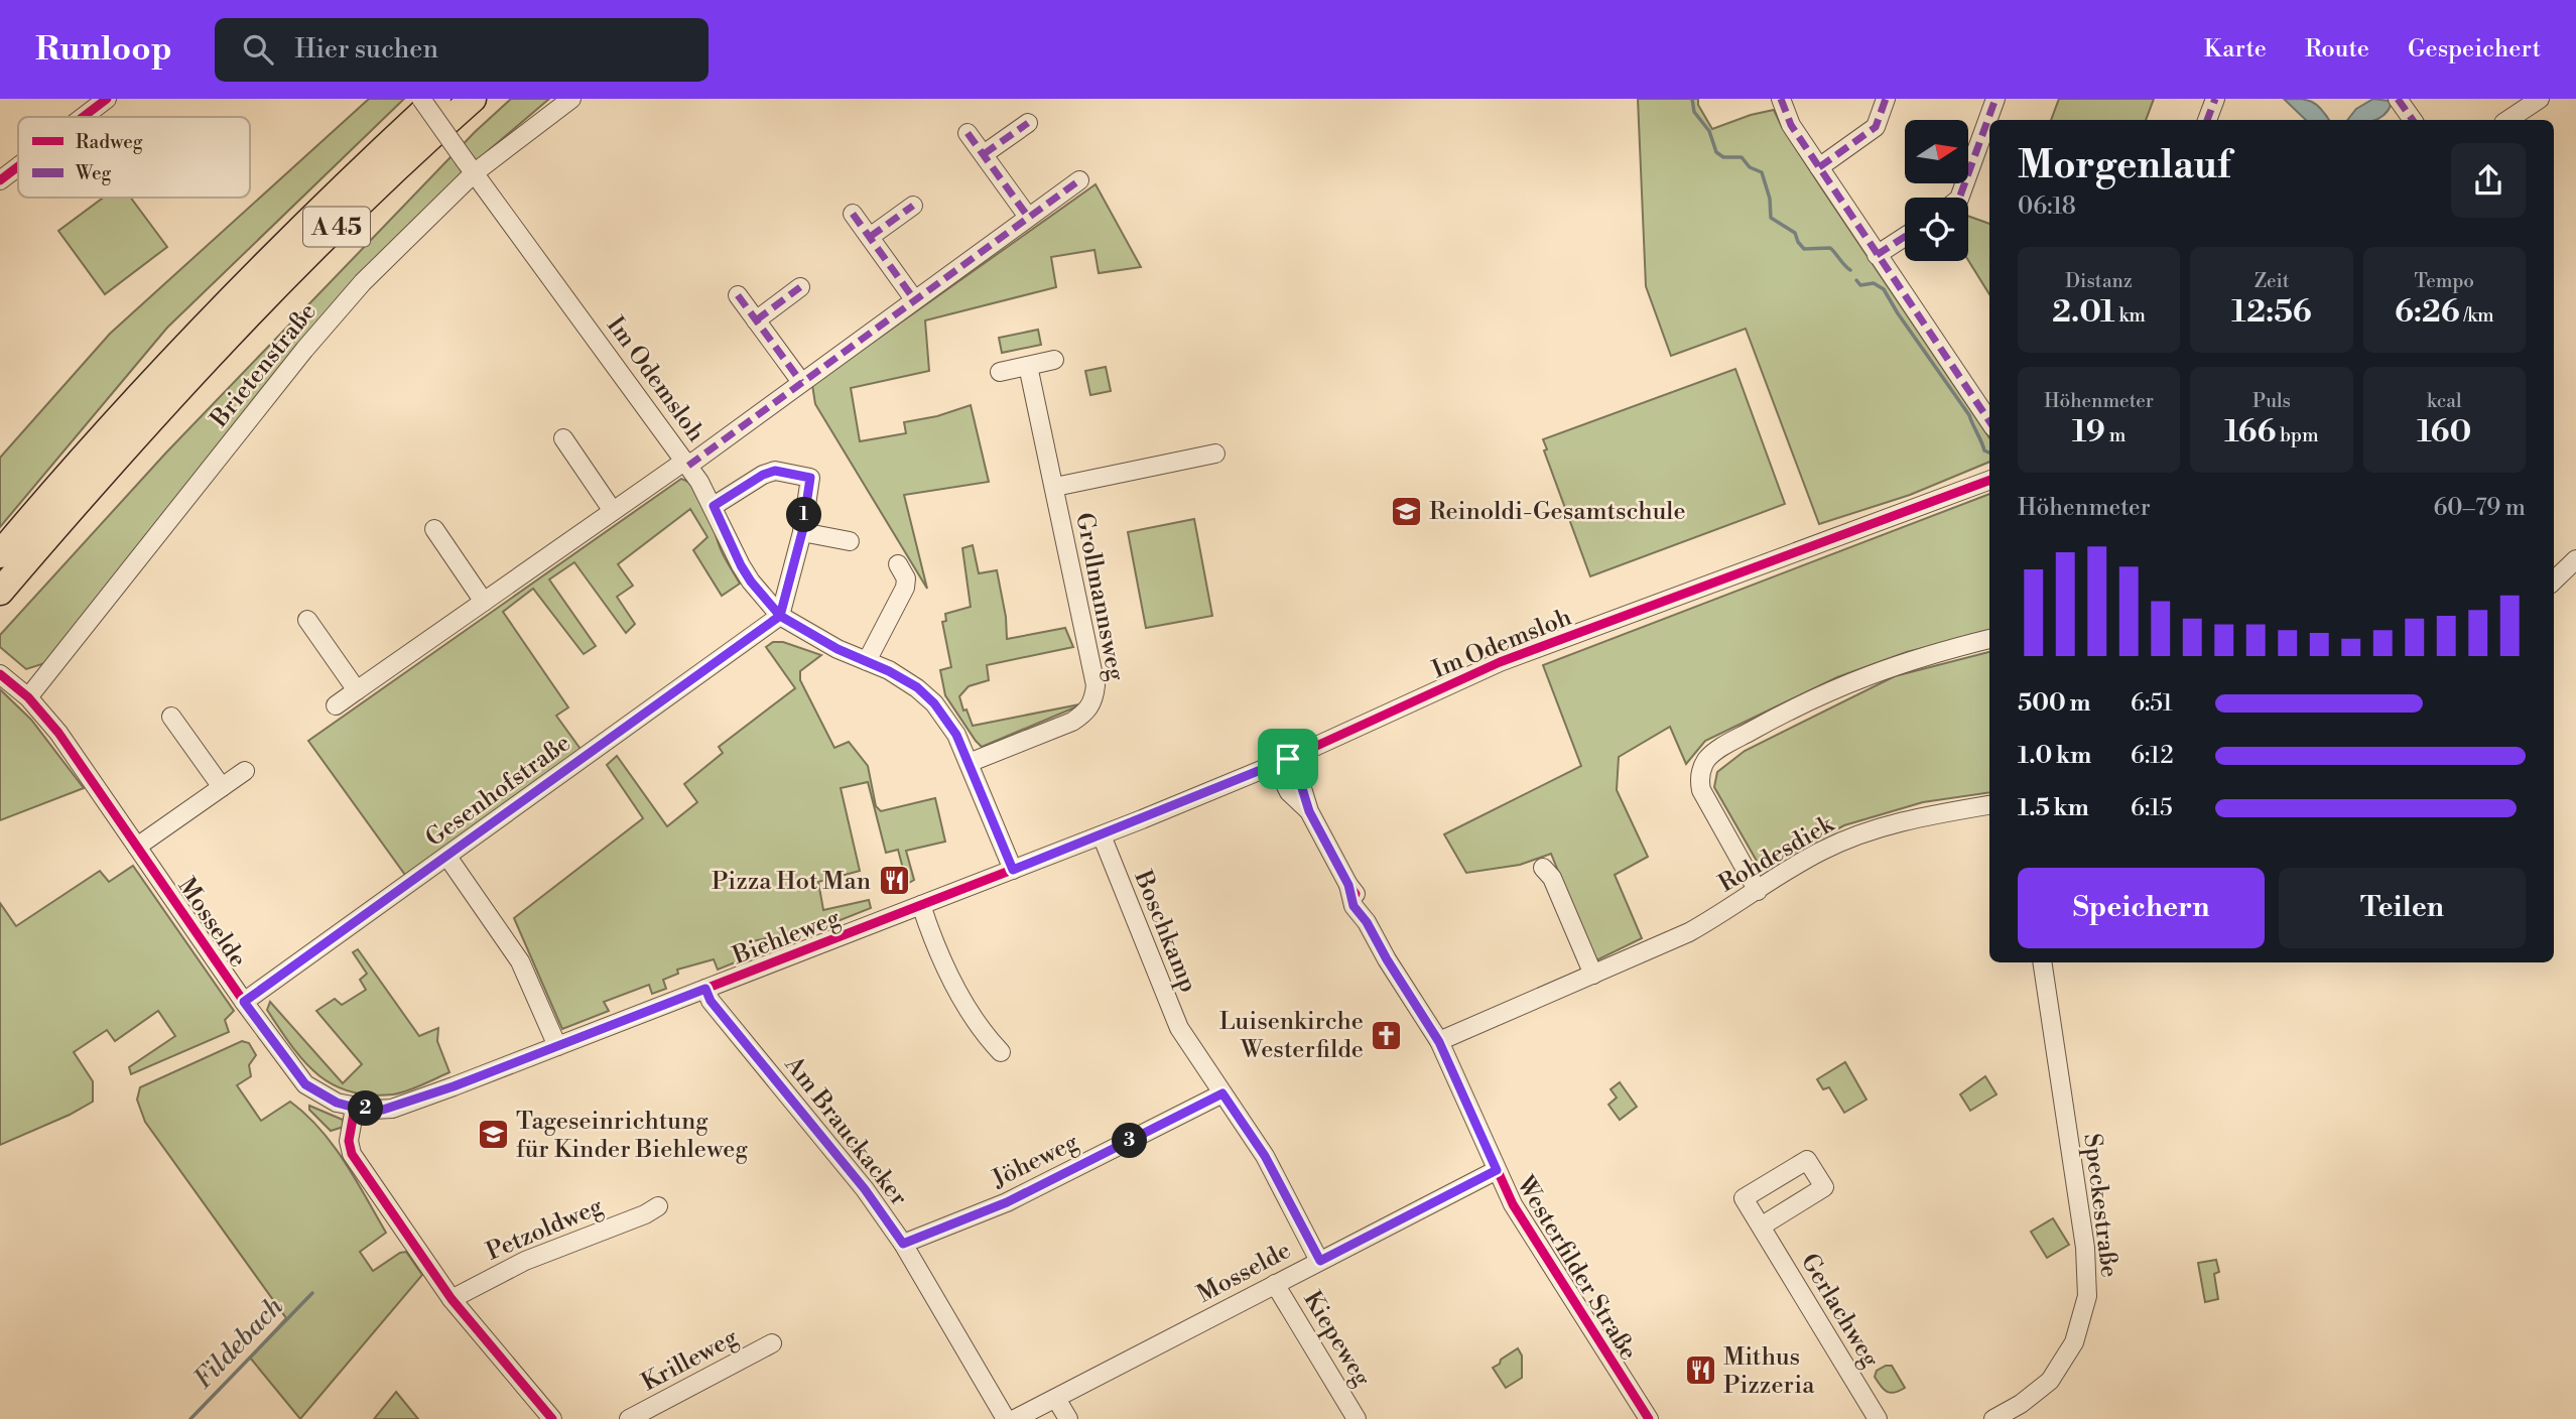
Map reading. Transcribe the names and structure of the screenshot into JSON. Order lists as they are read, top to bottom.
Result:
{
  "streets": {
    "highway": ["A 45"],
    "street": [
      "Brietenstraße",
      "Im Odemsloh",
      "Grollmannsweg",
      "Gesenhofstraße",
      "Rohdesdiek",
      "Mosselde",
      "Boschkamp",
      "Biehleweg",
      "Am Brauckacker",
      "Jöheweg",
      "Speckestraße",
      "Petzoldweg",
      "Westerfilder Straße",
      "Gerlachweg",
      "Kiepeweg",
      "Krilleweg"
    ]
  },
  "crossings": [
    ["Brietenstraße", "Im Odemsloh"],
    ["Brietenstraße", "Mosselde"],
    ["Im Odemsloh", "Grollmannsweg"],
    ["Im Odemsloh", "Gesenhofstraße"],
    ["Im Odemsloh", "Boschkamp"],
    ["Im Odemsloh", "Biehleweg"],
    ["Im Odemsloh", "Westerfilder Straße"],
    ["Gesenhofstraße", "Mosselde"],
    ["Rohdesdiek", "Westerfilder Straße"],
    ["Mosselde", "Boschkamp"],
    ["Mosselde", "Biehleweg"],
    ["Mosselde", "Westerfilder Straße"],
    ["Mosselde", "Kiepeweg"],
    ["Boschkamp", "Jöheweg"],
    ["Biehleweg", "Am Brauckacker"],
    ["Am Brauckacker", "Jöheweg"]
  ],
  "water": ["Fildebach"],
  "places": {
    "school or university": ["Reinoldi-Gesamtschule", "Tageseinrichtung für Kinder Biehleweg"],
    "restaurant": ["Pizza Hot Man", "Mithus Pizzeria"],
    "church": ["Luisenkirche Westerfilde"]
  },
  "legend": ["Radweg", "Weg"],
  "north": "right",
  "page": {
    "header": "Runloop",
    "search": "Hier suchen",
    "nav": ["Karte", "Route", "Gespeichert"],
    "heading": ["Morgenlauf", "06:18"],
    "stats": [
      ["Distanz", "2.01 km"],
      ["Zeit", "12:56"],
      ["Tempo", "6:26 /km"],
      ["Höhenmeter", "19 m"],
      ["Puls", "166 bpm"],
      ["kcal", "160"]
    ],
    "chart": ["Höhenmeter", "60–79 m"],
    "pins": ["1", "2", "3"],
    "list": [
      {
        "name": "500 m",
        "note": "6:51"
      },
      {
        "name": "1.0 km",
        "note": "6:12"
      },
      {
        "name": "1.5 km",
        "note": "6:15"
      }
    ],
    "buttons": ["Speichern", "Teilen"]
  }
}
